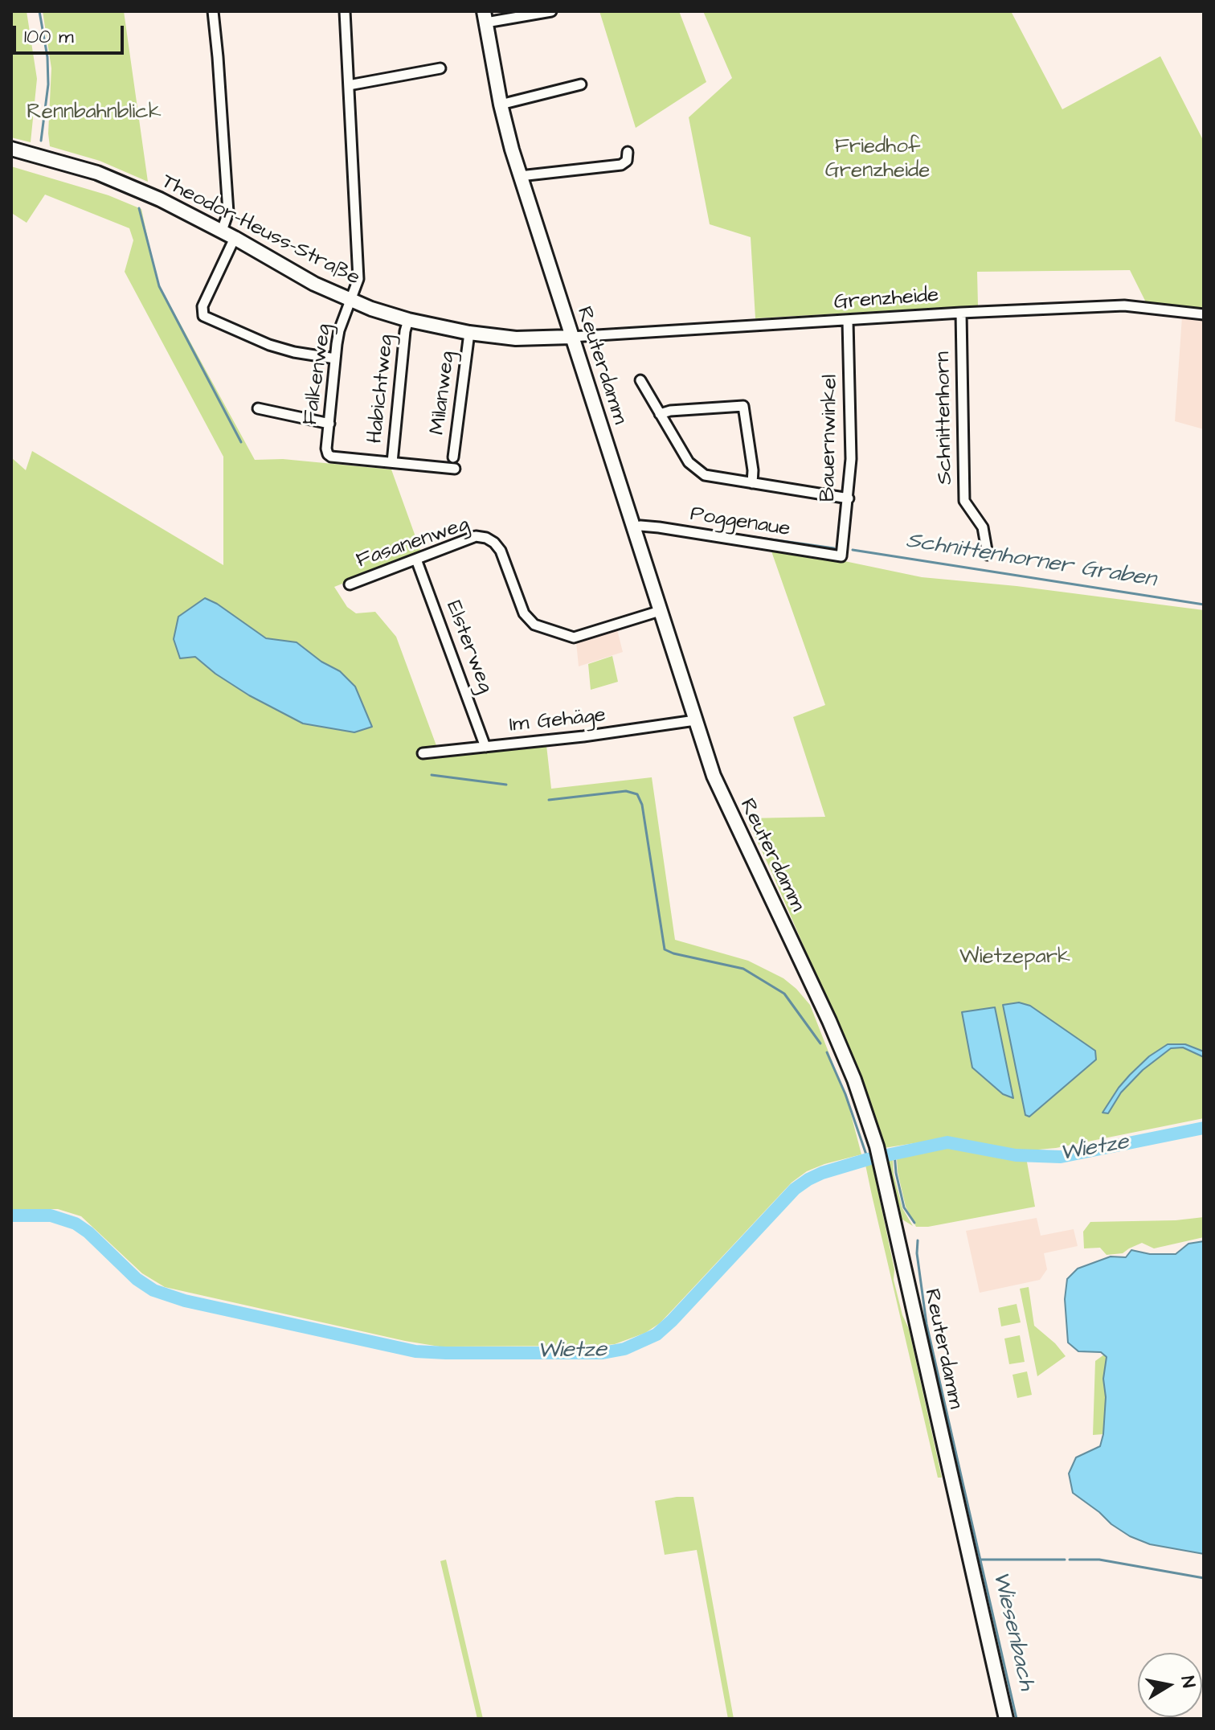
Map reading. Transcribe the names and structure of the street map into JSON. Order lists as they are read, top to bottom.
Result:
{
  "streets": {
    "street": [
      "Theodor-Heuss-Straße",
      "Grenzheide",
      "Reuterdamm",
      "Falkenweg",
      "Habichtweg",
      "Milanweg",
      "Schnittenhorn",
      "Bauernwinkel",
      "Poggenaue",
      "Fasanenweg",
      "Elsterweg",
      "Im Gehäge"
    ]
  },
  "crossings": [
    ["Theodor-Heuss-Straße", "Grenzheide"],
    ["Theodor-Heuss-Straße", "Reuterdamm"],
    ["Theodor-Heuss-Straße", "Falkenweg"],
    ["Theodor-Heuss-Straße", "Habichtweg"],
    ["Theodor-Heuss-Straße", "Milanweg"],
    ["Grenzheide", "Reuterdamm"],
    ["Grenzheide", "Schnittenhorn"],
    ["Grenzheide", "Bauernwinkel"],
    ["Reuterdamm", "Poggenaue"],
    ["Reuterdamm", "Fasanenweg"],
    ["Reuterdamm", "Im Gehäge"],
    ["Falkenweg", "Habichtweg"],
    ["Bauernwinkel", "Poggenaue"],
    ["Fasanenweg", "Elsterweg"],
    ["Elsterweg", "Im Gehäge"]
  ],
  "water": ["Schnittenhorner Graben", "Wietze", "Wiesenbach"],
  "parks": ["Rennbahnblick", "Friedhof Grenzheide", "Wietzepark"],
  "scale_bar": "100 m",
  "north": "right"
}
